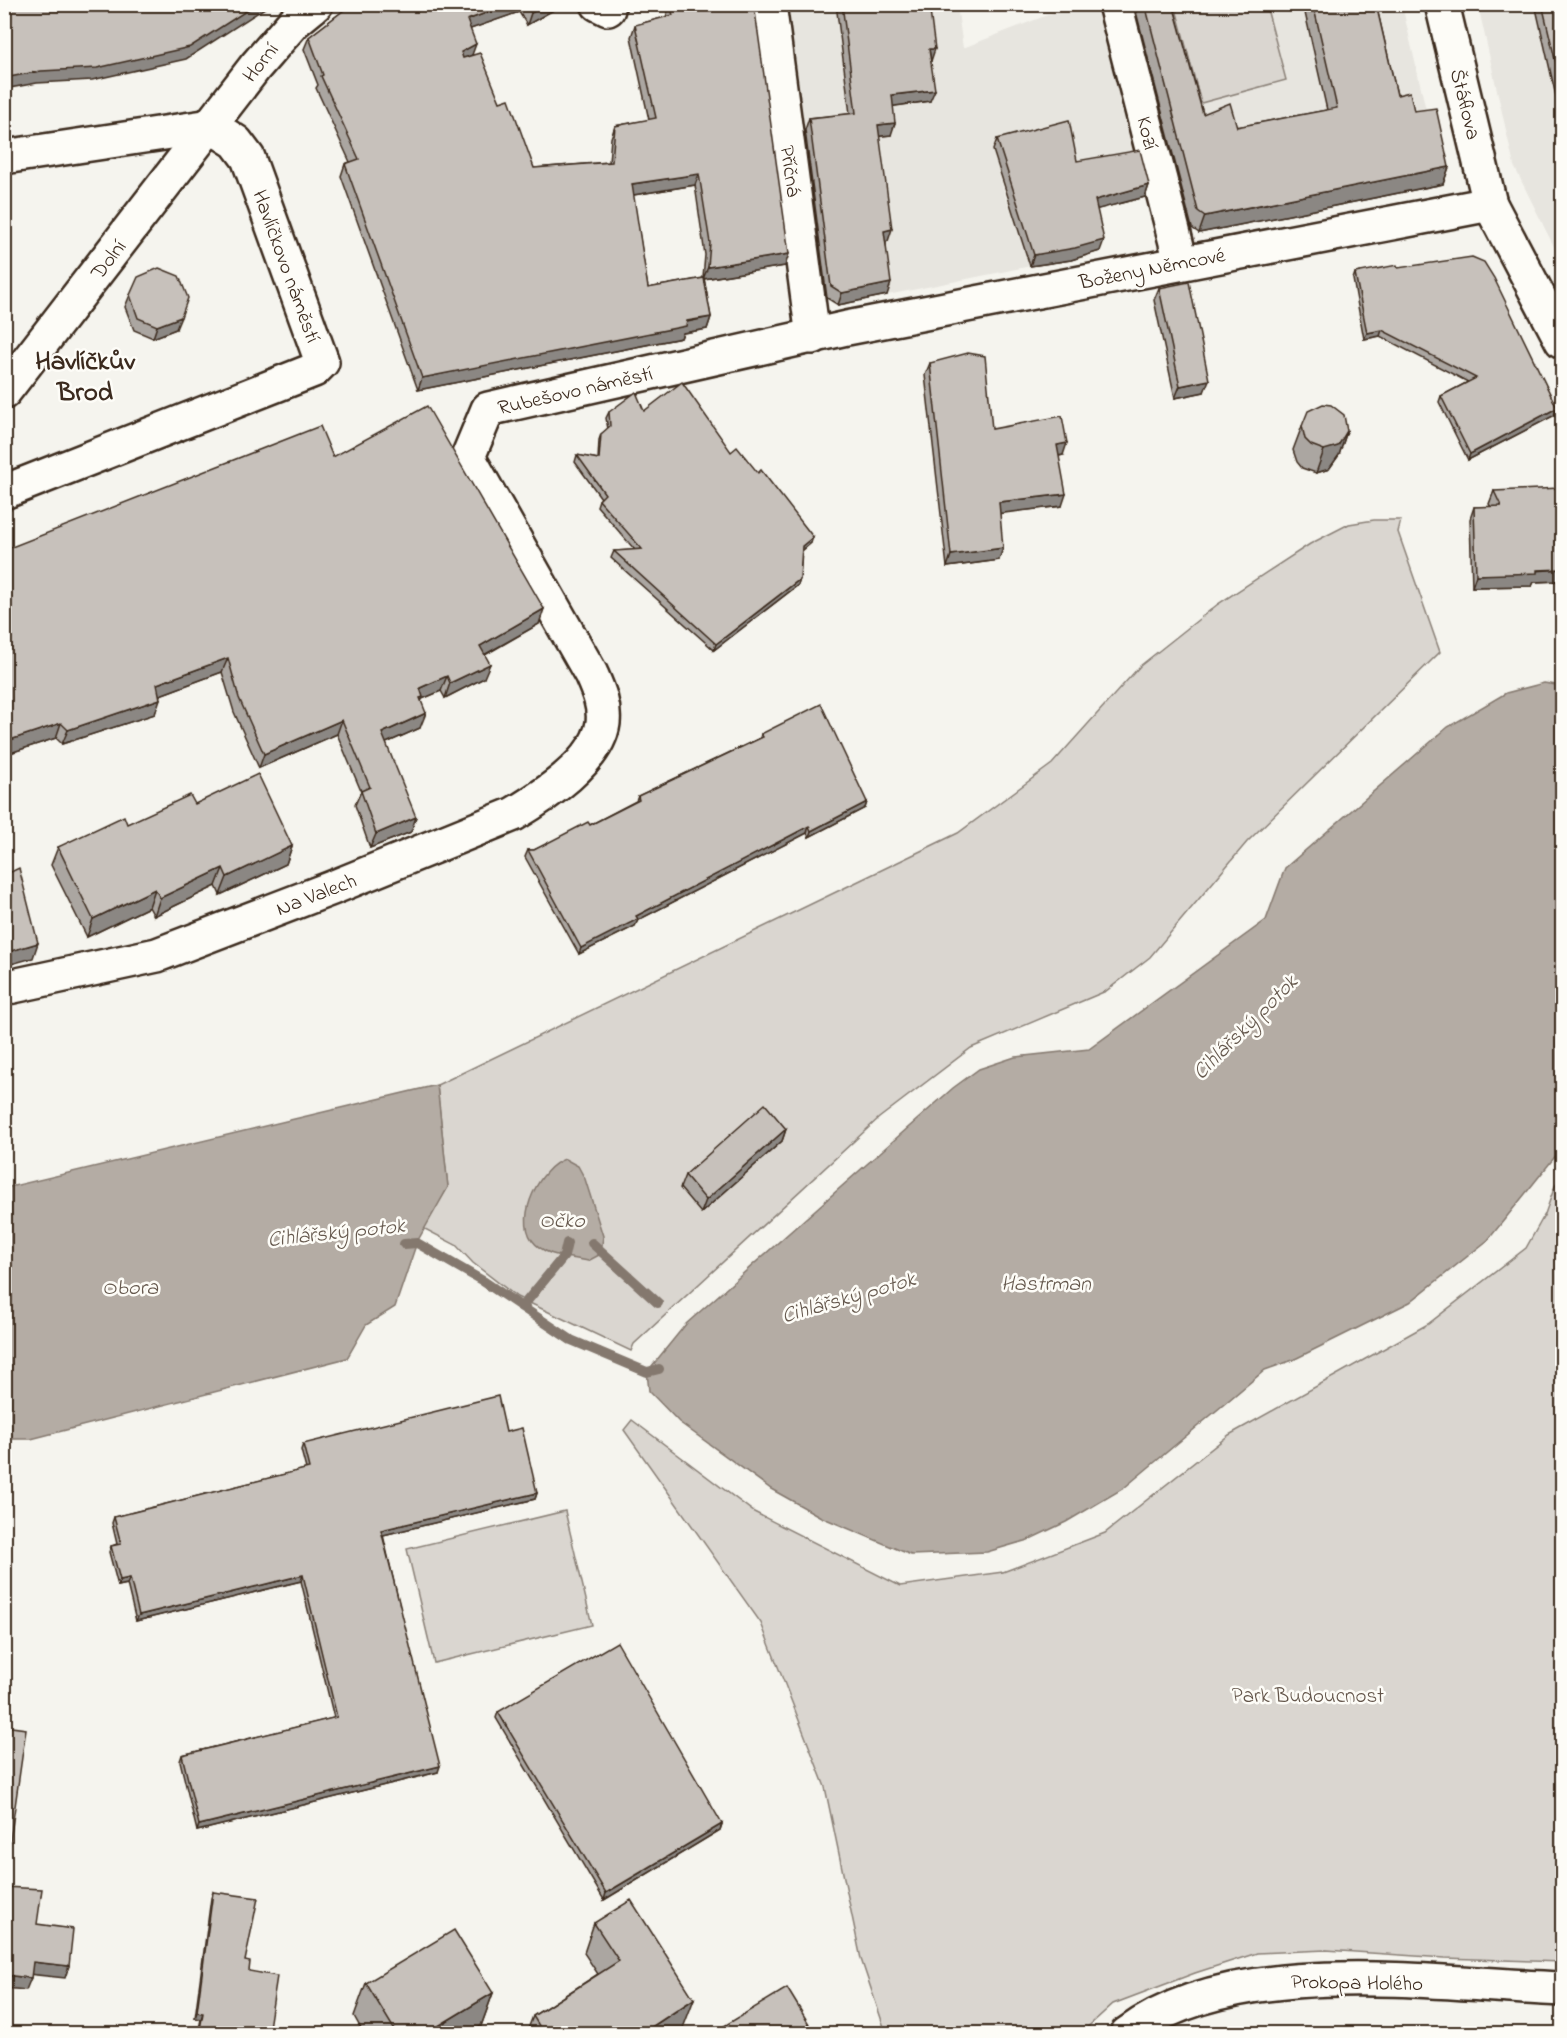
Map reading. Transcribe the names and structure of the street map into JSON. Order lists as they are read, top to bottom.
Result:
{
  "streets": {
    "street": [
      "Horní",
      "Štáflova",
      "Kozí",
      "Příčná",
      "Dolní",
      "Havlíčkovo náměstí",
      "Boženy Němcové",
      "Rubešovo náměstí",
      "Na Valech",
      "Prokopa Holého"
    ]
  },
  "crossings": [
    ["Horní", "Dolní"],
    ["Horní", "Havlíčkovo náměstí"],
    ["Štáflova", "Boženy Němcové"],
    ["Kozí", "Boženy Němcové"],
    ["Příčná", "Boženy Němcové"],
    ["Příčná", "Rubešovo náměstí"],
    ["Dolní", "Havlíčkovo náměstí"],
    ["Boženy Němcové", "Rubešovo náměstí"],
    ["Rubešovo náměstí", "Na Valech"]
  ],
  "districts": ["Havlíčkův Brod"],
  "water": [
    "Cihlářský potok",
    "Očko",
    "Hastrman",
    "Obora"
  ],
  "parks": ["Park Budoucnost"]
}
